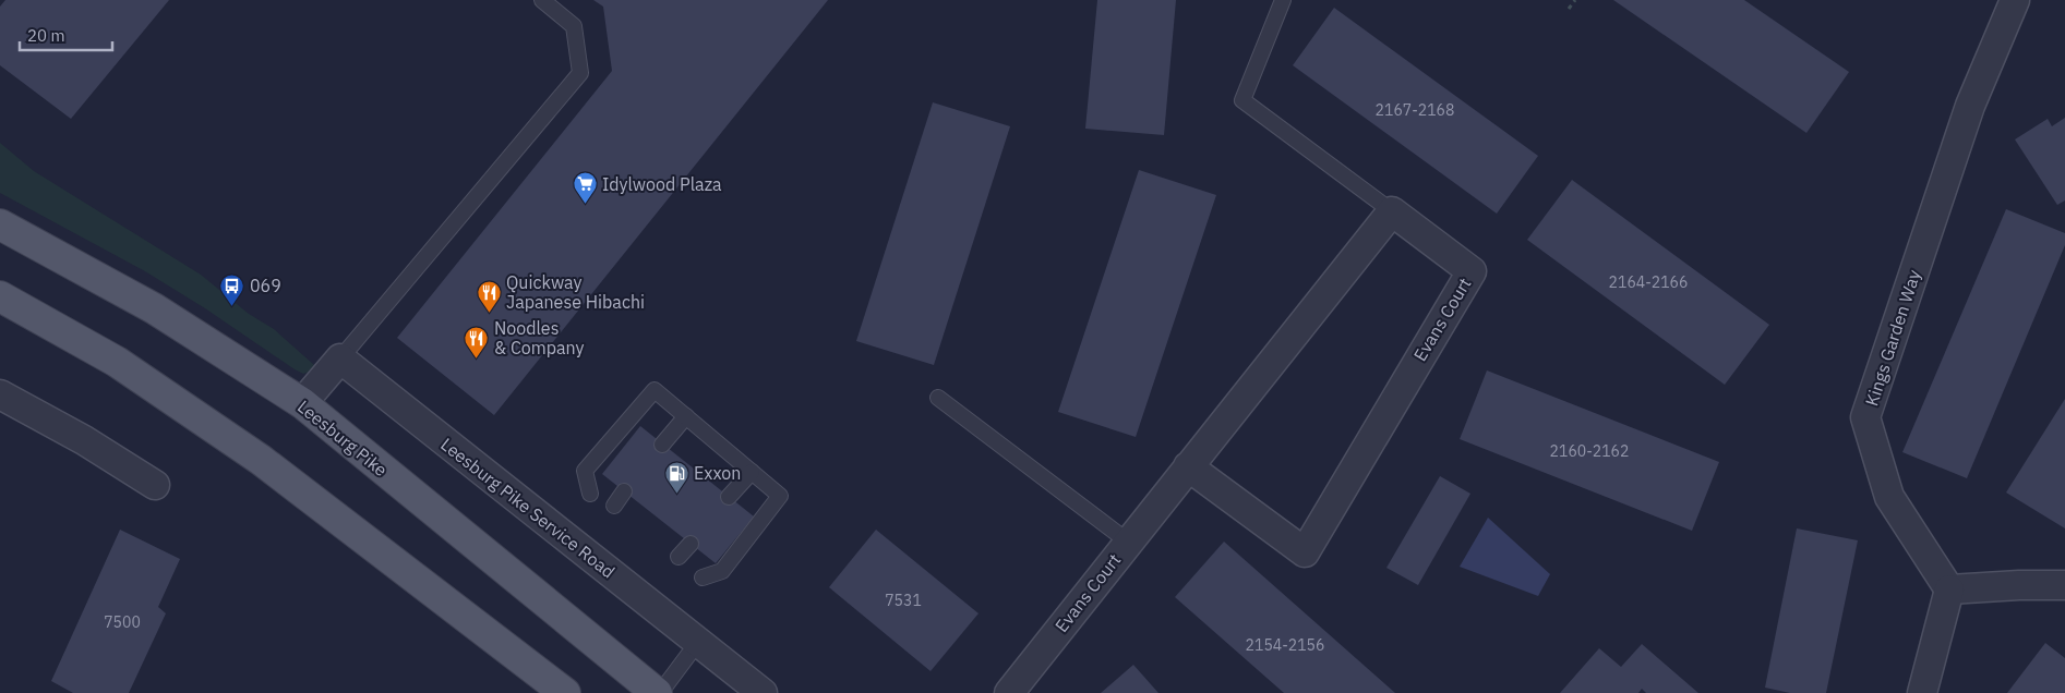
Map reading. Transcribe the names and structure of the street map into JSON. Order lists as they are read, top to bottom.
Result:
{
  "streets": {
    "main road": ["Leesburg Pike"],
    "street": ["Evans Court", "Kings Garden Way", "Leesburg Pike Service Road"]
  },
  "places": {
    "supermarket": ["Idylwood Plaza"],
    "bus stop": ["069"],
    "restaurant": ["Quickway Japanese Hibachi", "Noodles & Company"],
    "fuel station": ["Exxon"]
  },
  "house_numbers": [
    "2167-2168",
    "2164-2166",
    "2160-2162",
    "7531",
    "7500",
    "2154-2156"
  ],
  "scale_bar": "20 m"
}
